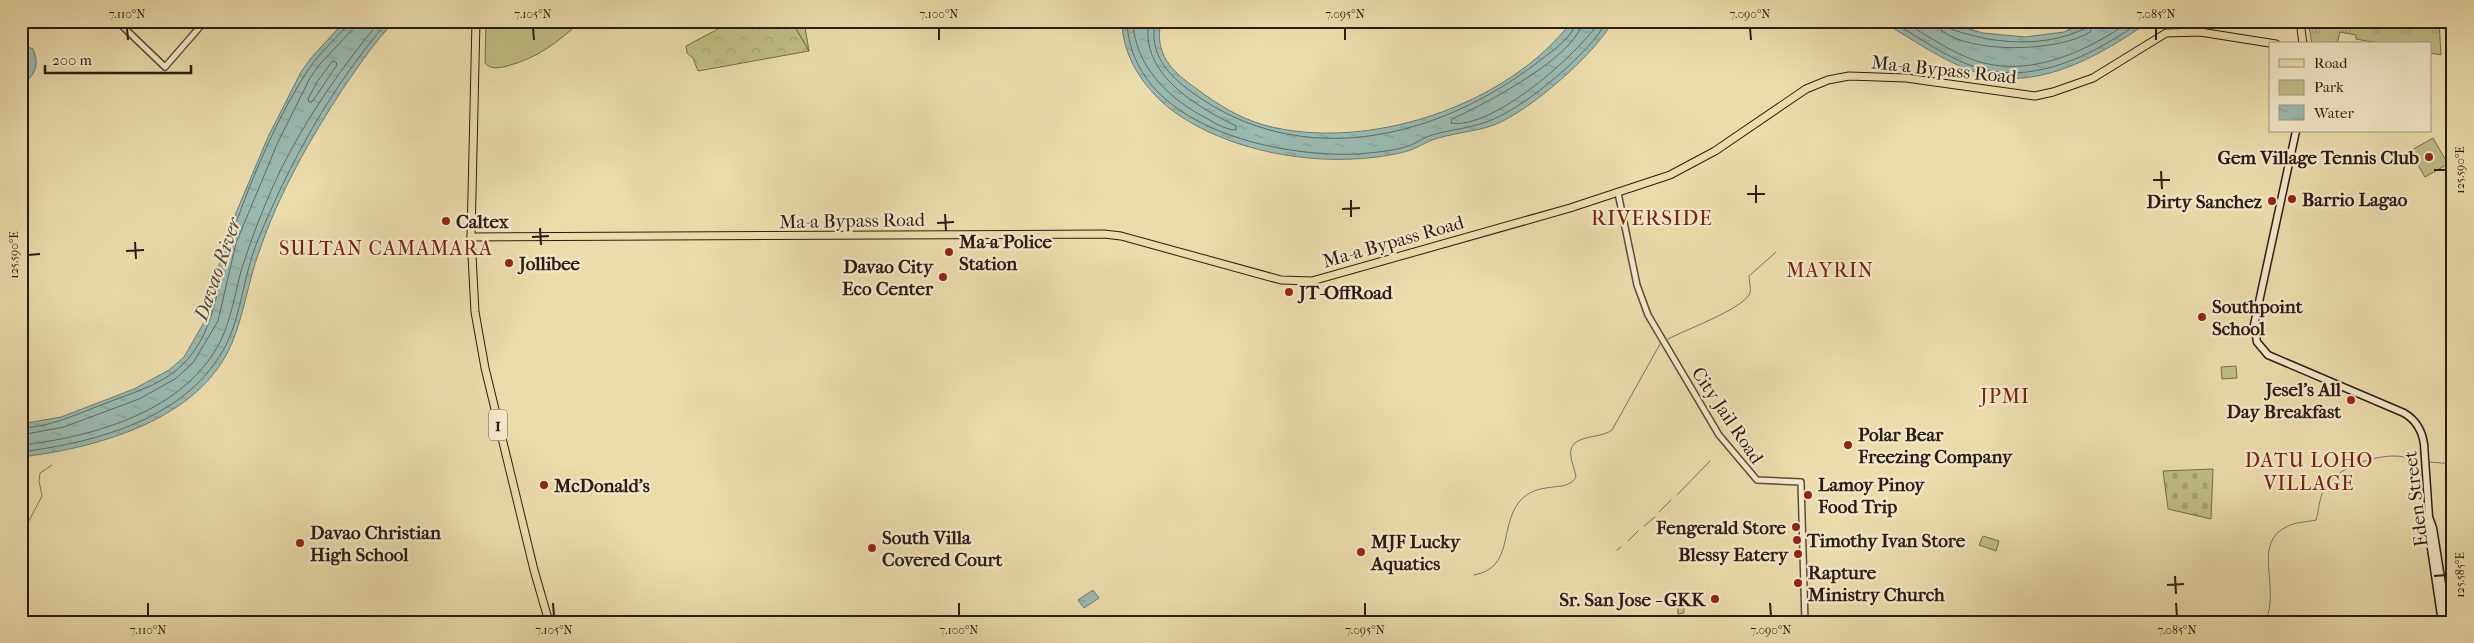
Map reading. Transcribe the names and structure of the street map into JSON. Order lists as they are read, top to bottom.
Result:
{
  "streets": {
    "main road": ["Ma-a Bypass Road", "1", "Eden Street"],
    "street": ["City Jail Road"]
  },
  "crossings": [
    ["Ma-a Bypass Road", "City Jail Road"],
    ["Ma-a Bypass Road", "1"]
  ],
  "districts": [
    "RIVERSIDE",
    "SULTAN CAMAMARA",
    "MAYRIN",
    "JPMI",
    "DATU LOHO VILLAGE"
  ],
  "water": ["Davao River"],
  "places": [
    "Gem Village Tennis Club",
    "Barrio Lagao",
    "Dirty Sanchez",
    "Caltex",
    "Ma-a Police Station",
    "Jollibee",
    "Davao City Eco Center",
    "JT-OffRoad",
    "Southpoint School",
    "Jesel's All Day Breakfast",
    "Polar Bear Freezing Company",
    "McDonald's",
    "Lamoy Pinoy Food Trip",
    "Fengerald Store",
    "Timothy Ivan Store",
    "Davao Christian High School",
    "South Villa Covered Court",
    "MJF Lucky Aquatics",
    "Blessy Eatery",
    "Rapture Ministry Church",
    "Sr. San Jose - GKK"
  ],
  "legend": ["Road", "Park", "Water"],
  "scale_bar": "200 m",
  "coordinates": [
    "7.110°N",
    "7.105°N",
    "7.100°N",
    "7.095°N",
    "7.090°N",
    "7.085°N",
    "125.590°E",
    "125.585°E"
  ]
}
